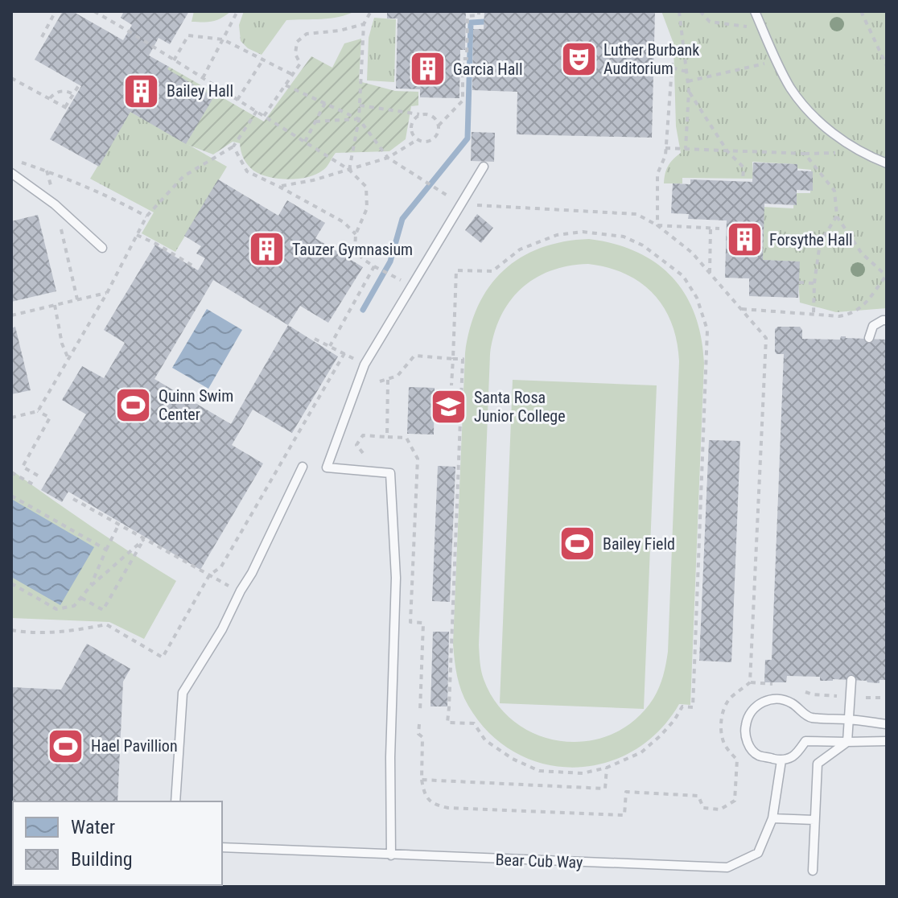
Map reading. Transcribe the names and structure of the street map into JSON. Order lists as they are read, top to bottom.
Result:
{
  "streets": {
    "lane": ["Bear Cub Way"]
  },
  "places": {
    "theatre": ["Luther Burbank Auditorium"],
    "building": [
      "Garcia Hall",
      "Bailey Hall",
      "Forsythe Hall",
      "Tauzer Gymnasium"
    ],
    "sports": ["Quinn Swim Center", "Bailey Field", "Hael Pavillion"],
    "school or university": ["Santa Rosa Junior College"]
  },
  "legend": ["Water", "Building"]
}
